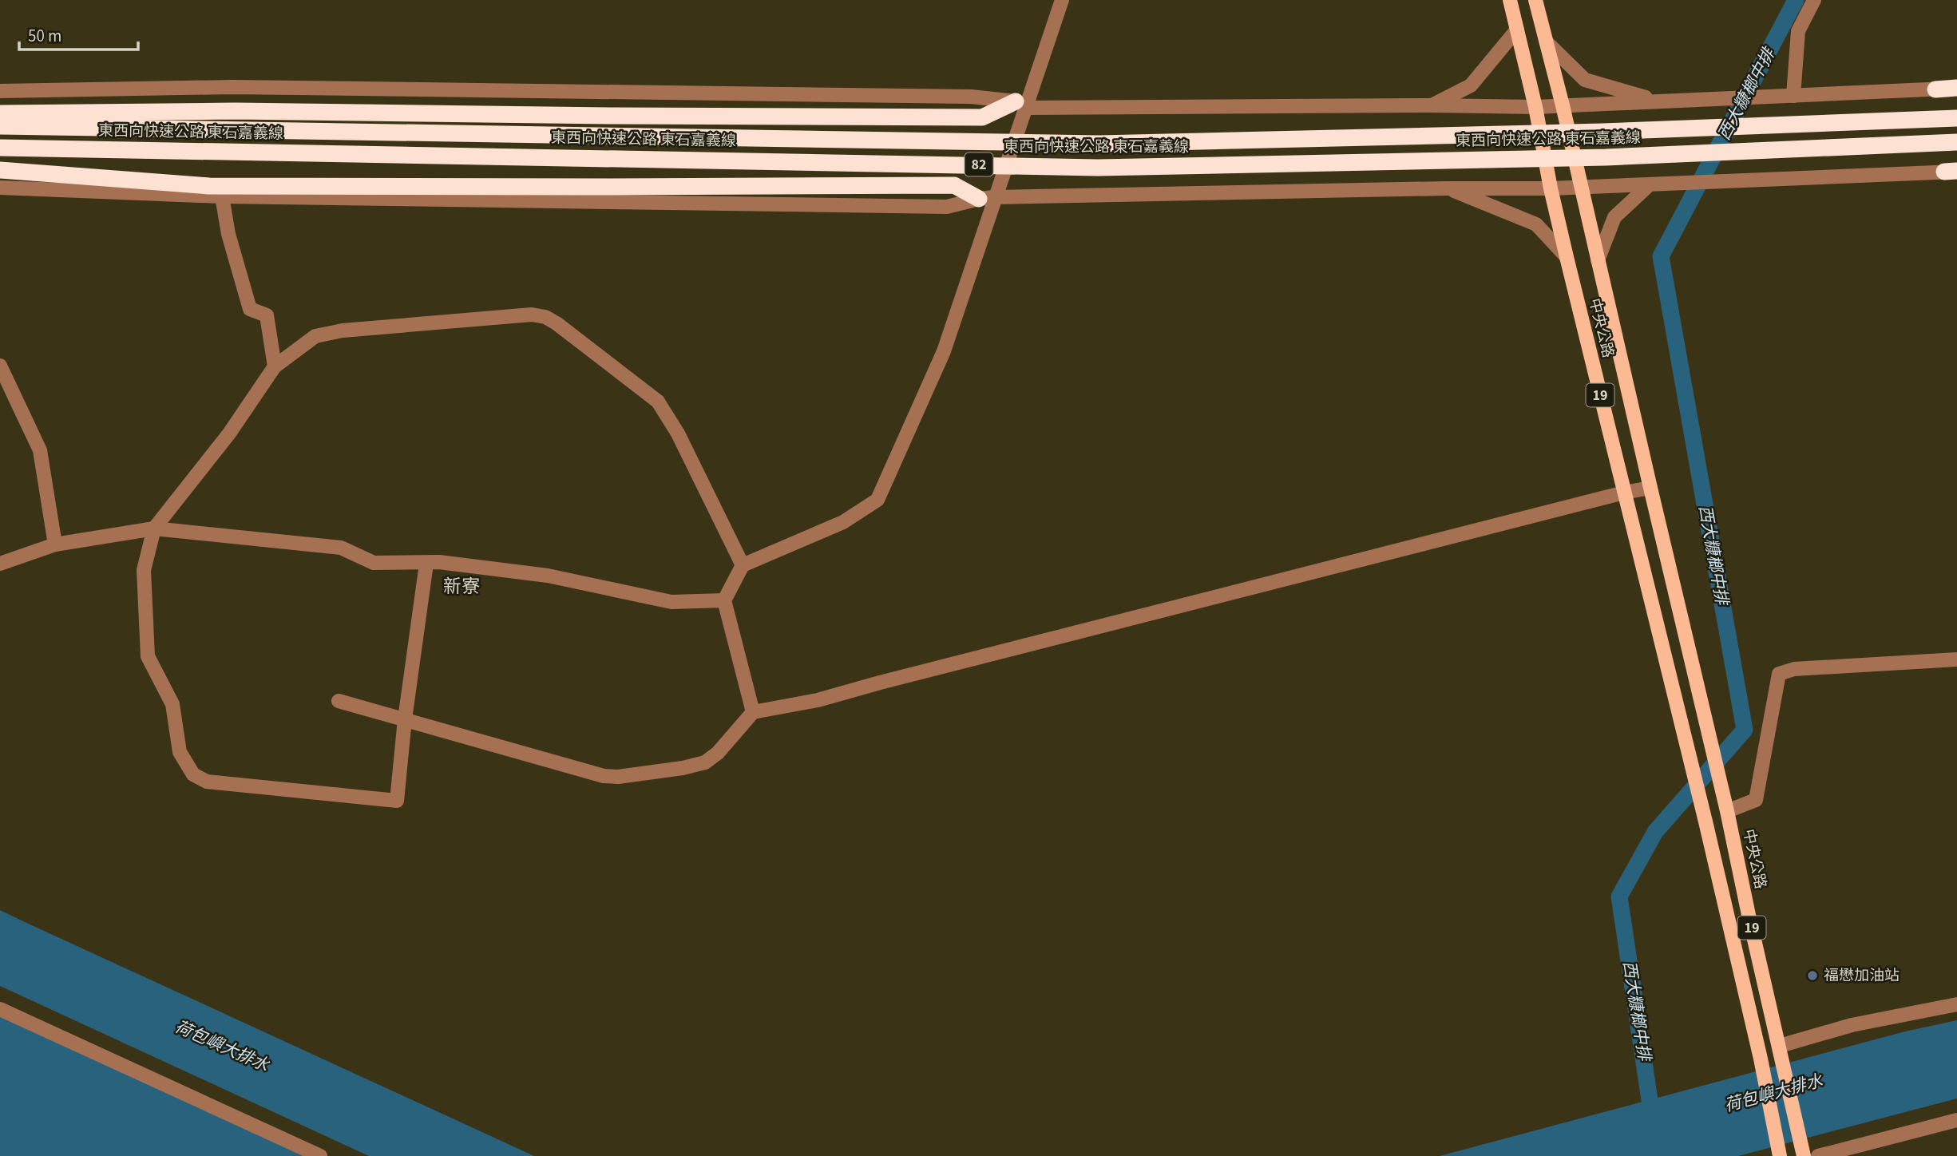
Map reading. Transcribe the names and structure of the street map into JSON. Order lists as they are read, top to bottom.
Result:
{
  "streets": {
    "highway": ["東西向快速公路 東石嘉義線", "82"],
    "main road": ["中央公路", "19"]
  },
  "crossings": [
    ["中央公路", "19"]
  ],
  "districts": ["新寮"],
  "water": ["西大糠榔中排", "荷包嶼大排水"],
  "places": ["福懋加油站"],
  "scale_bar": "50 m"
}
